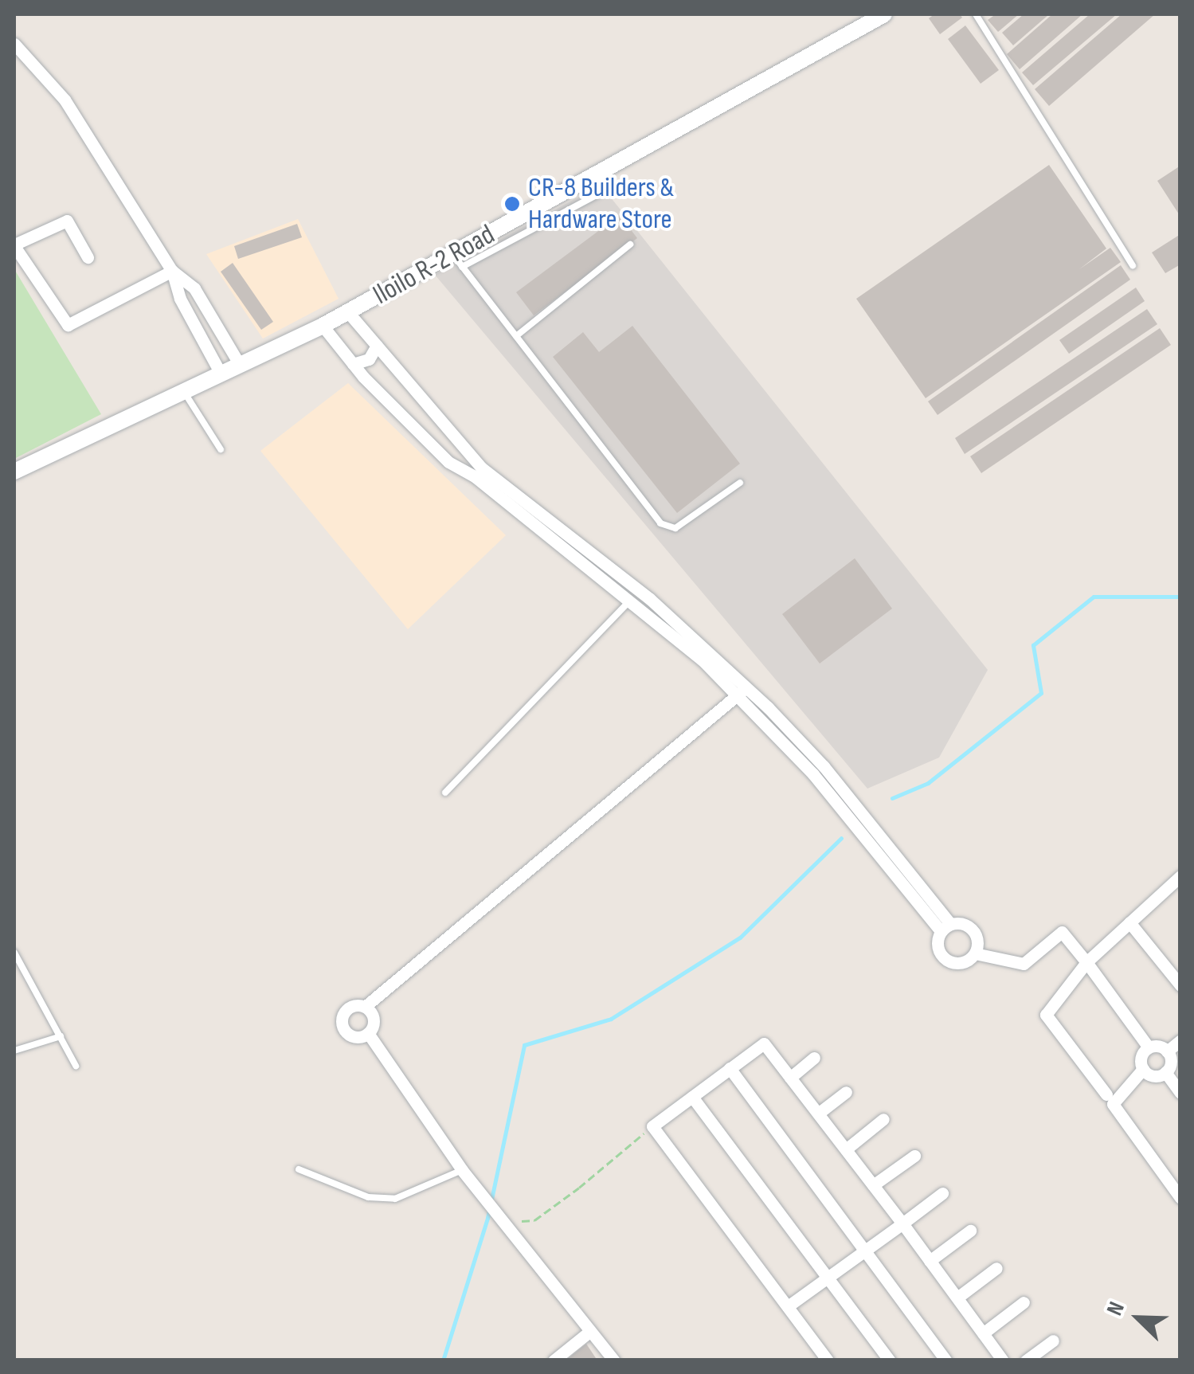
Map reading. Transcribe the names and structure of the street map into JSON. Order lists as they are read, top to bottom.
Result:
{
  "streets": {
    "main road": ["Iloilo R-2 Road"]
  },
  "places": ["CR-8 Builders & Hardware Store"],
  "north": "top left"
}
